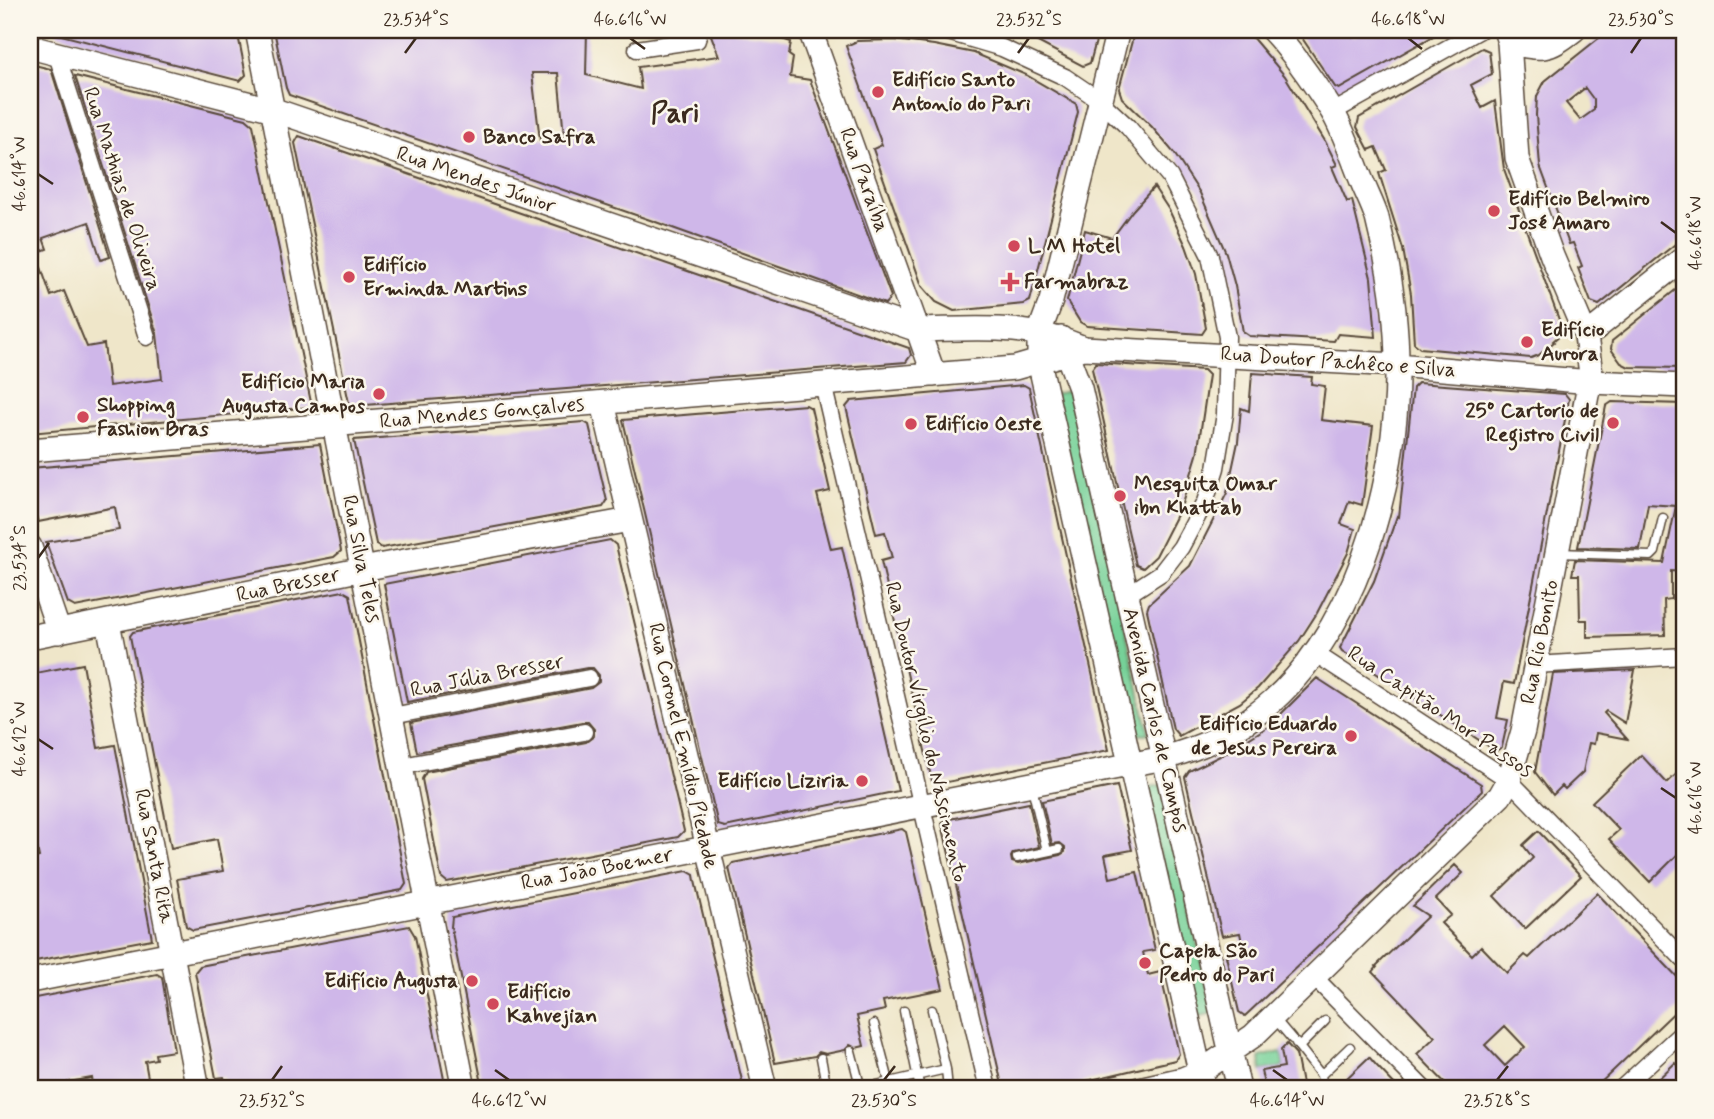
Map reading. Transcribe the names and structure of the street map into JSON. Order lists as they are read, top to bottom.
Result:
{
  "streets": {
    "street": [
      "Rua Mendes Júnior",
      "Rua Paraíba",
      "Rua Mathias de Oliveira",
      "Rua Doutor Pachêco e Silva",
      "Rua Mendes Gonçalves",
      "Rua Silva Teles",
      "Rua Bresser",
      "Rua Rio Bonito",
      "Rua Júlia Bresser",
      "Rua Capitão Mor Passos",
      "Avenida Carlos de Campos",
      "Rua Doutor Virgílio do Nascimento",
      "Rua Coronel Emídio Piedade",
      "Rua Santa Rita",
      "Rua João Boemer"
    ]
  },
  "crossings": [
    ["Rua Mendes Júnior", "Rua Paraíba"],
    ["Rua Mendes Júnior", "Rua Mathias de Oliveira"],
    ["Rua Mendes Júnior", "Rua Silva Teles"],
    ["Rua Paraíba", "Rua Mendes Gonçalves"],
    ["Rua Doutor Pachêco e Silva", "Rua Mendes Gonçalves"],
    ["Rua Doutor Pachêco e Silva", "Rua Rio Bonito"],
    ["Rua Doutor Pachêco e Silva", "Avenida Carlos de Campos"],
    ["Rua Doutor Pachêco e Silva", "Rua João Boemer"],
    ["Rua Mendes Gonçalves", "Rua Silva Teles"],
    ["Rua Mendes Gonçalves", "Avenida Carlos de Campos"],
    ["Rua Mendes Gonçalves", "Rua Doutor Virgílio do Nascimento"],
    ["Rua Mendes Gonçalves", "Rua Coronel Emídio Piedade"],
    ["Rua Silva Teles", "Rua Bresser"],
    ["Rua Silva Teles", "Rua Júlia Bresser"],
    ["Rua Silva Teles", "Rua João Boemer"],
    ["Rua Bresser", "Rua Coronel Emídio Piedade"],
    ["Rua Bresser", "Rua Santa Rita"],
    ["Rua Rio Bonito", "Rua Capitão Mor Passos"],
    ["Rua Rio Bonito", "Avenida Carlos de Campos"],
    ["Rua Capitão Mor Passos", "Rua João Boemer"],
    ["Avenida Carlos de Campos", "Rua João Boemer"],
    ["Rua Doutor Virgílio do Nascimento", "Rua João Boemer"],
    ["Rua Coronel Emídio Piedade", "Rua João Boemer"],
    ["Rua Santa Rita", "Rua João Boemer"]
  ],
  "districts": ["Pari"],
  "places": {
    "other": [
      "Edifício Santo Antonio do Pari",
      "Banco Safra",
      "Edifício Belmiro José Amaro",
      "L M Hotel",
      "Edifício Erminda Martins",
      "Edifício Aurora",
      "Edifício Maria Augusta Campos",
      "Shopping Fashion Bras",
      "25º Cartorio de Registro Civil",
      "Edifício Oeste",
      "Mesquita Omar ibn Khattab",
      "Edifício Eduardo de Jesus Pereira",
      "Edifício Liziria",
      "Capela São Pedro do Pari",
      "Edifício Augusta",
      "Edifício Kahvejian"
    ],
    "health": ["Farmabraz"]
  },
  "coordinates": [
    "23.534°S",
    "46.616°W",
    "23.532°S",
    "46.618°W",
    "23.530°S",
    "46.614°W",
    "46.612°W",
    "23.528°S"
  ]
}
